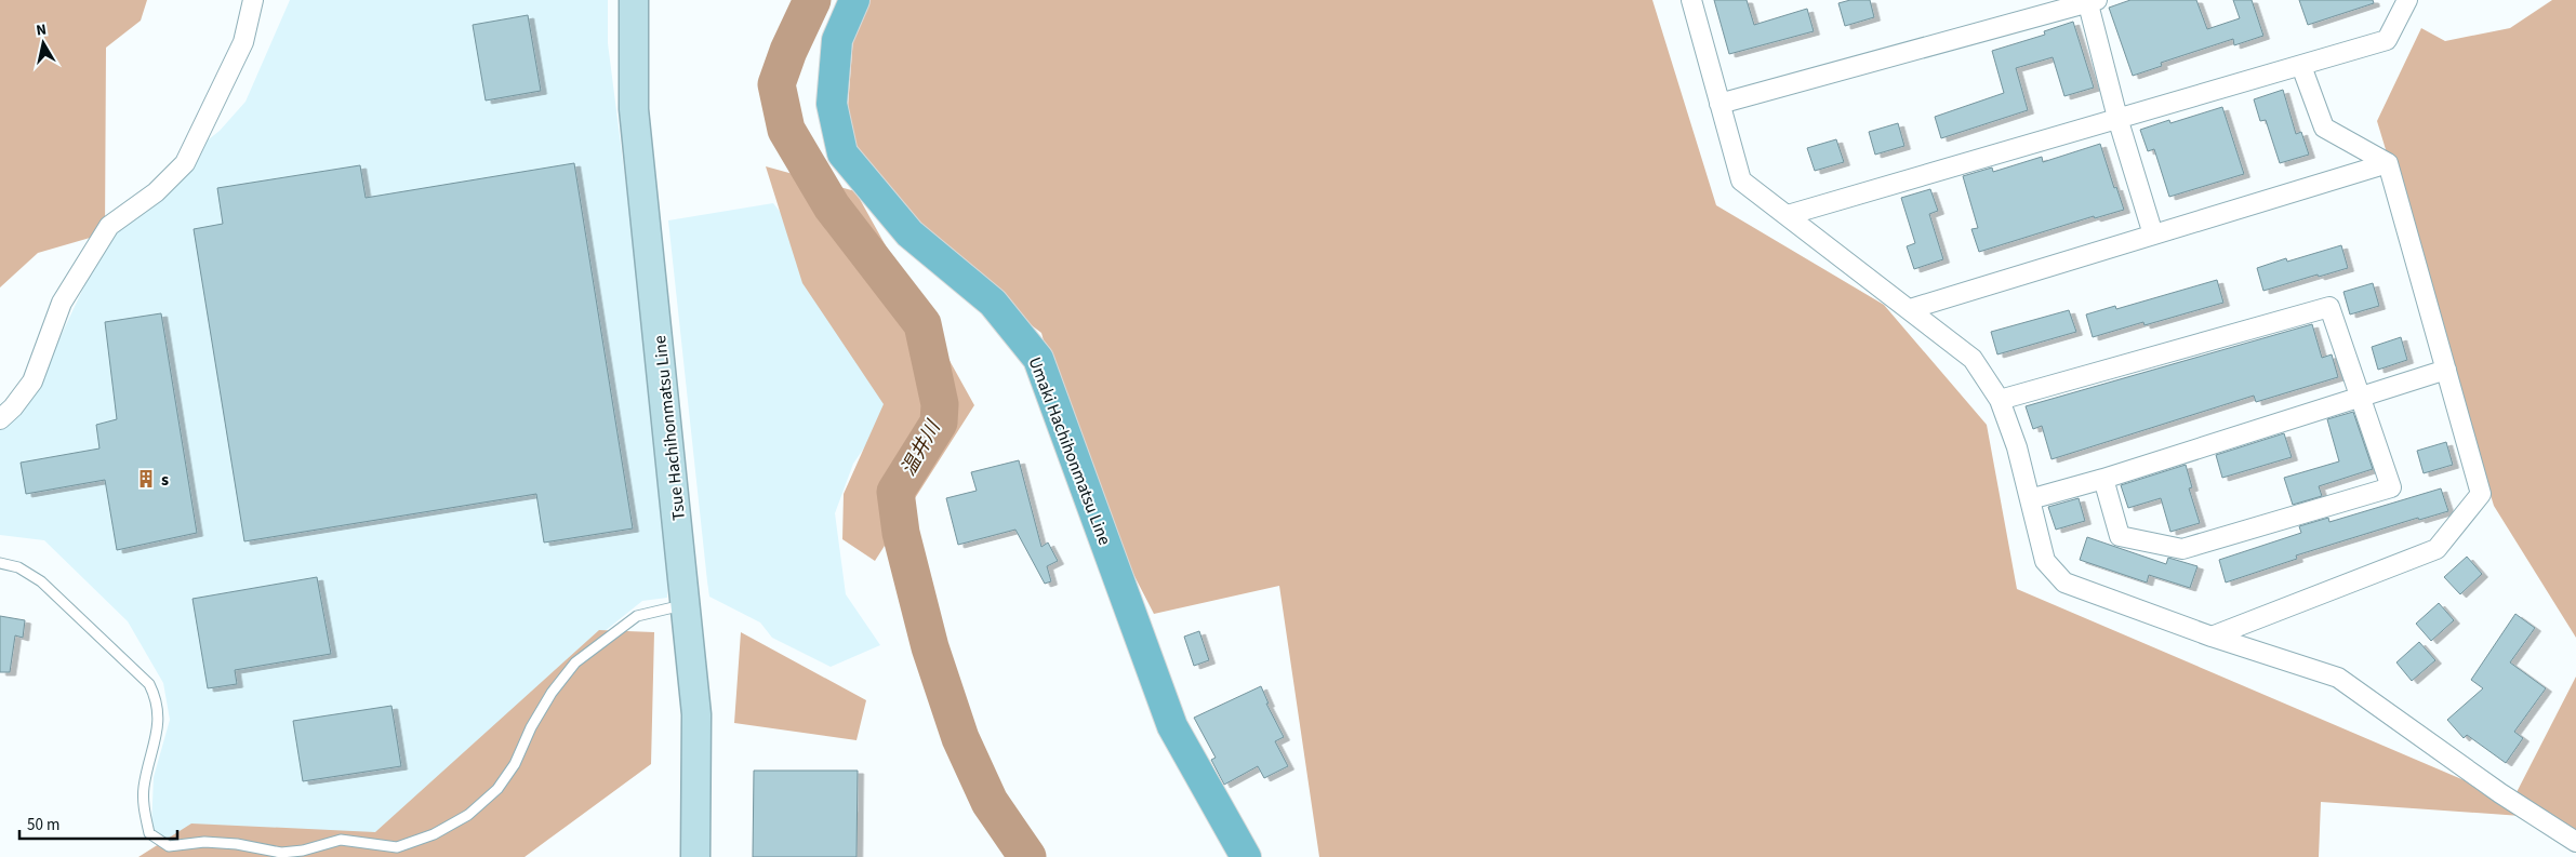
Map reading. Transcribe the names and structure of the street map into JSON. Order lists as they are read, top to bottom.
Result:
{
  "streets": {
    "main road": ["Tsue Hachihonmatsu Line", "Umaki Hachihonmatsu Line"]
  },
  "water": ["温井川"],
  "places": {
    "building": ["s"]
  },
  "scale_bar": "50 m",
  "north": "top"
}
